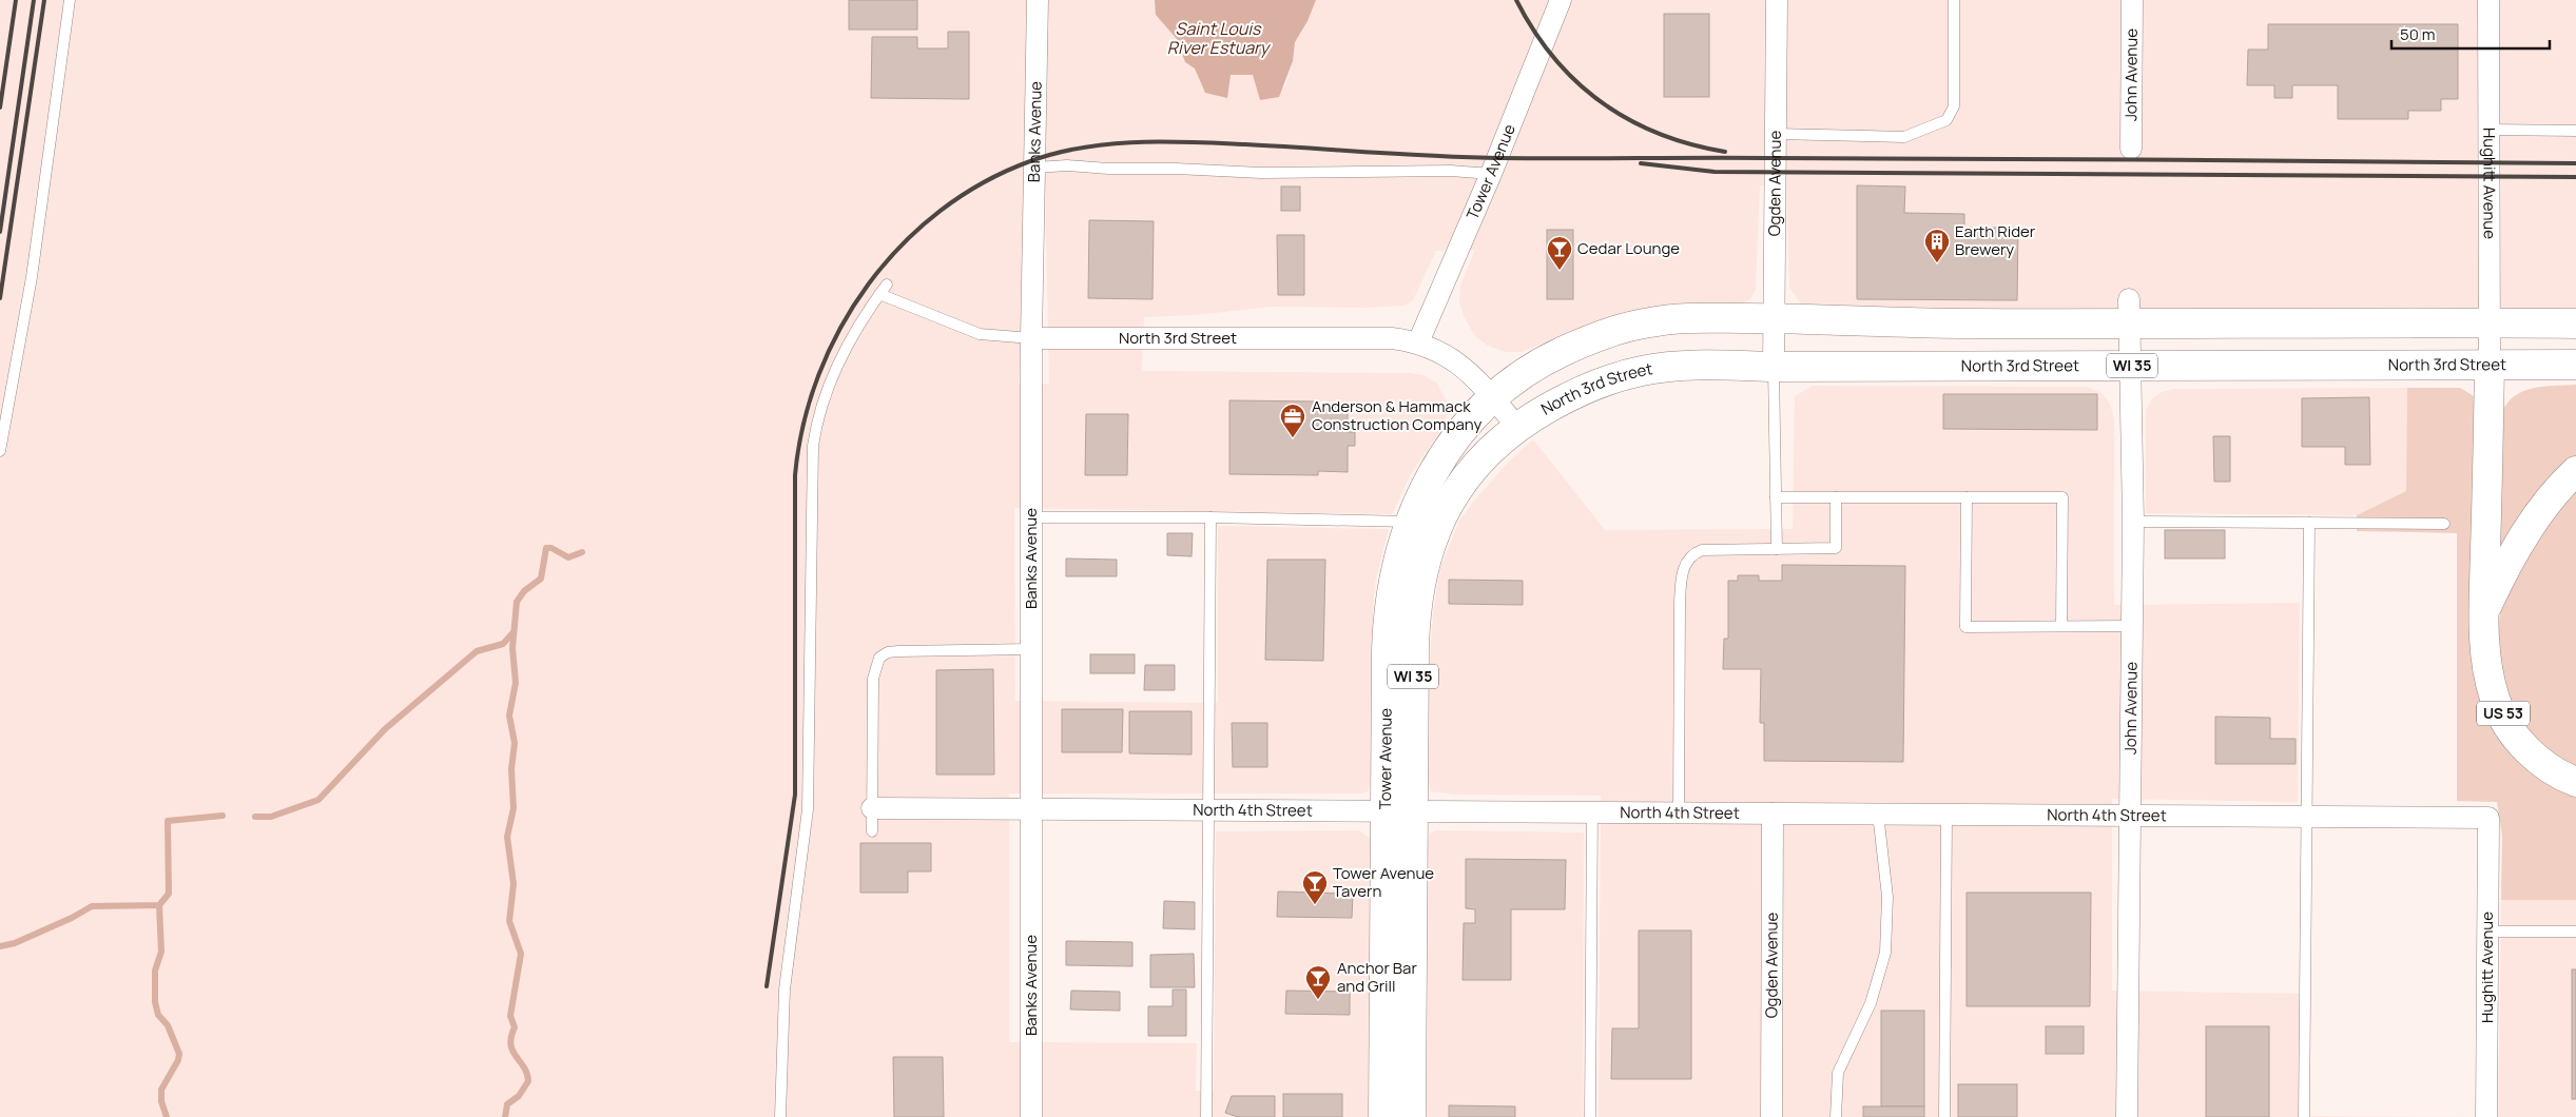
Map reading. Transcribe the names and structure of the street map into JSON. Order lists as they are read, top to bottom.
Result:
{
  "streets": {
    "main road": [
      "Tower Avenue",
      "North 3rd Street",
      "WI 35",
      "US 53"
    ],
    "street": [
      "John Avenue",
      "Banks Avenue",
      "Hughitt Avenue",
      "Ogden Avenue",
      "North 4th Street"
    ]
  },
  "crossings": [
    ["John Avenue", "North 3rd Street"],
    ["John Avenue", "WI 35"],
    ["John Avenue", "North 4th Street"],
    ["Banks Avenue", "North 3rd Street"],
    ["Banks Avenue", "North 4th Street"],
    ["Tower Avenue", "North 3rd Street"],
    ["Tower Avenue", "WI 35"],
    ["Tower Avenue", "North 4th Street"],
    ["Hughitt Avenue", "North 3rd Street"],
    ["Hughitt Avenue", "WI 35"],
    ["Hughitt Avenue", "North 4th Street"],
    ["Ogden Avenue", "North 3rd Street"],
    ["Ogden Avenue", "WI 35"],
    ["Ogden Avenue", "North 4th Street"],
    ["North 3rd Street", "WI 35"]
  ],
  "water": ["Saint Louis River Estuary"],
  "places": {
    "building": ["Earth Rider Brewery"],
    "bar": ["Cedar Lounge", "Tower Avenue Tavern", "Anchor Bar and Grill"],
    "office": ["Anderson & Hammack Construction Company"]
  },
  "scale_bar": "50 m"
}
